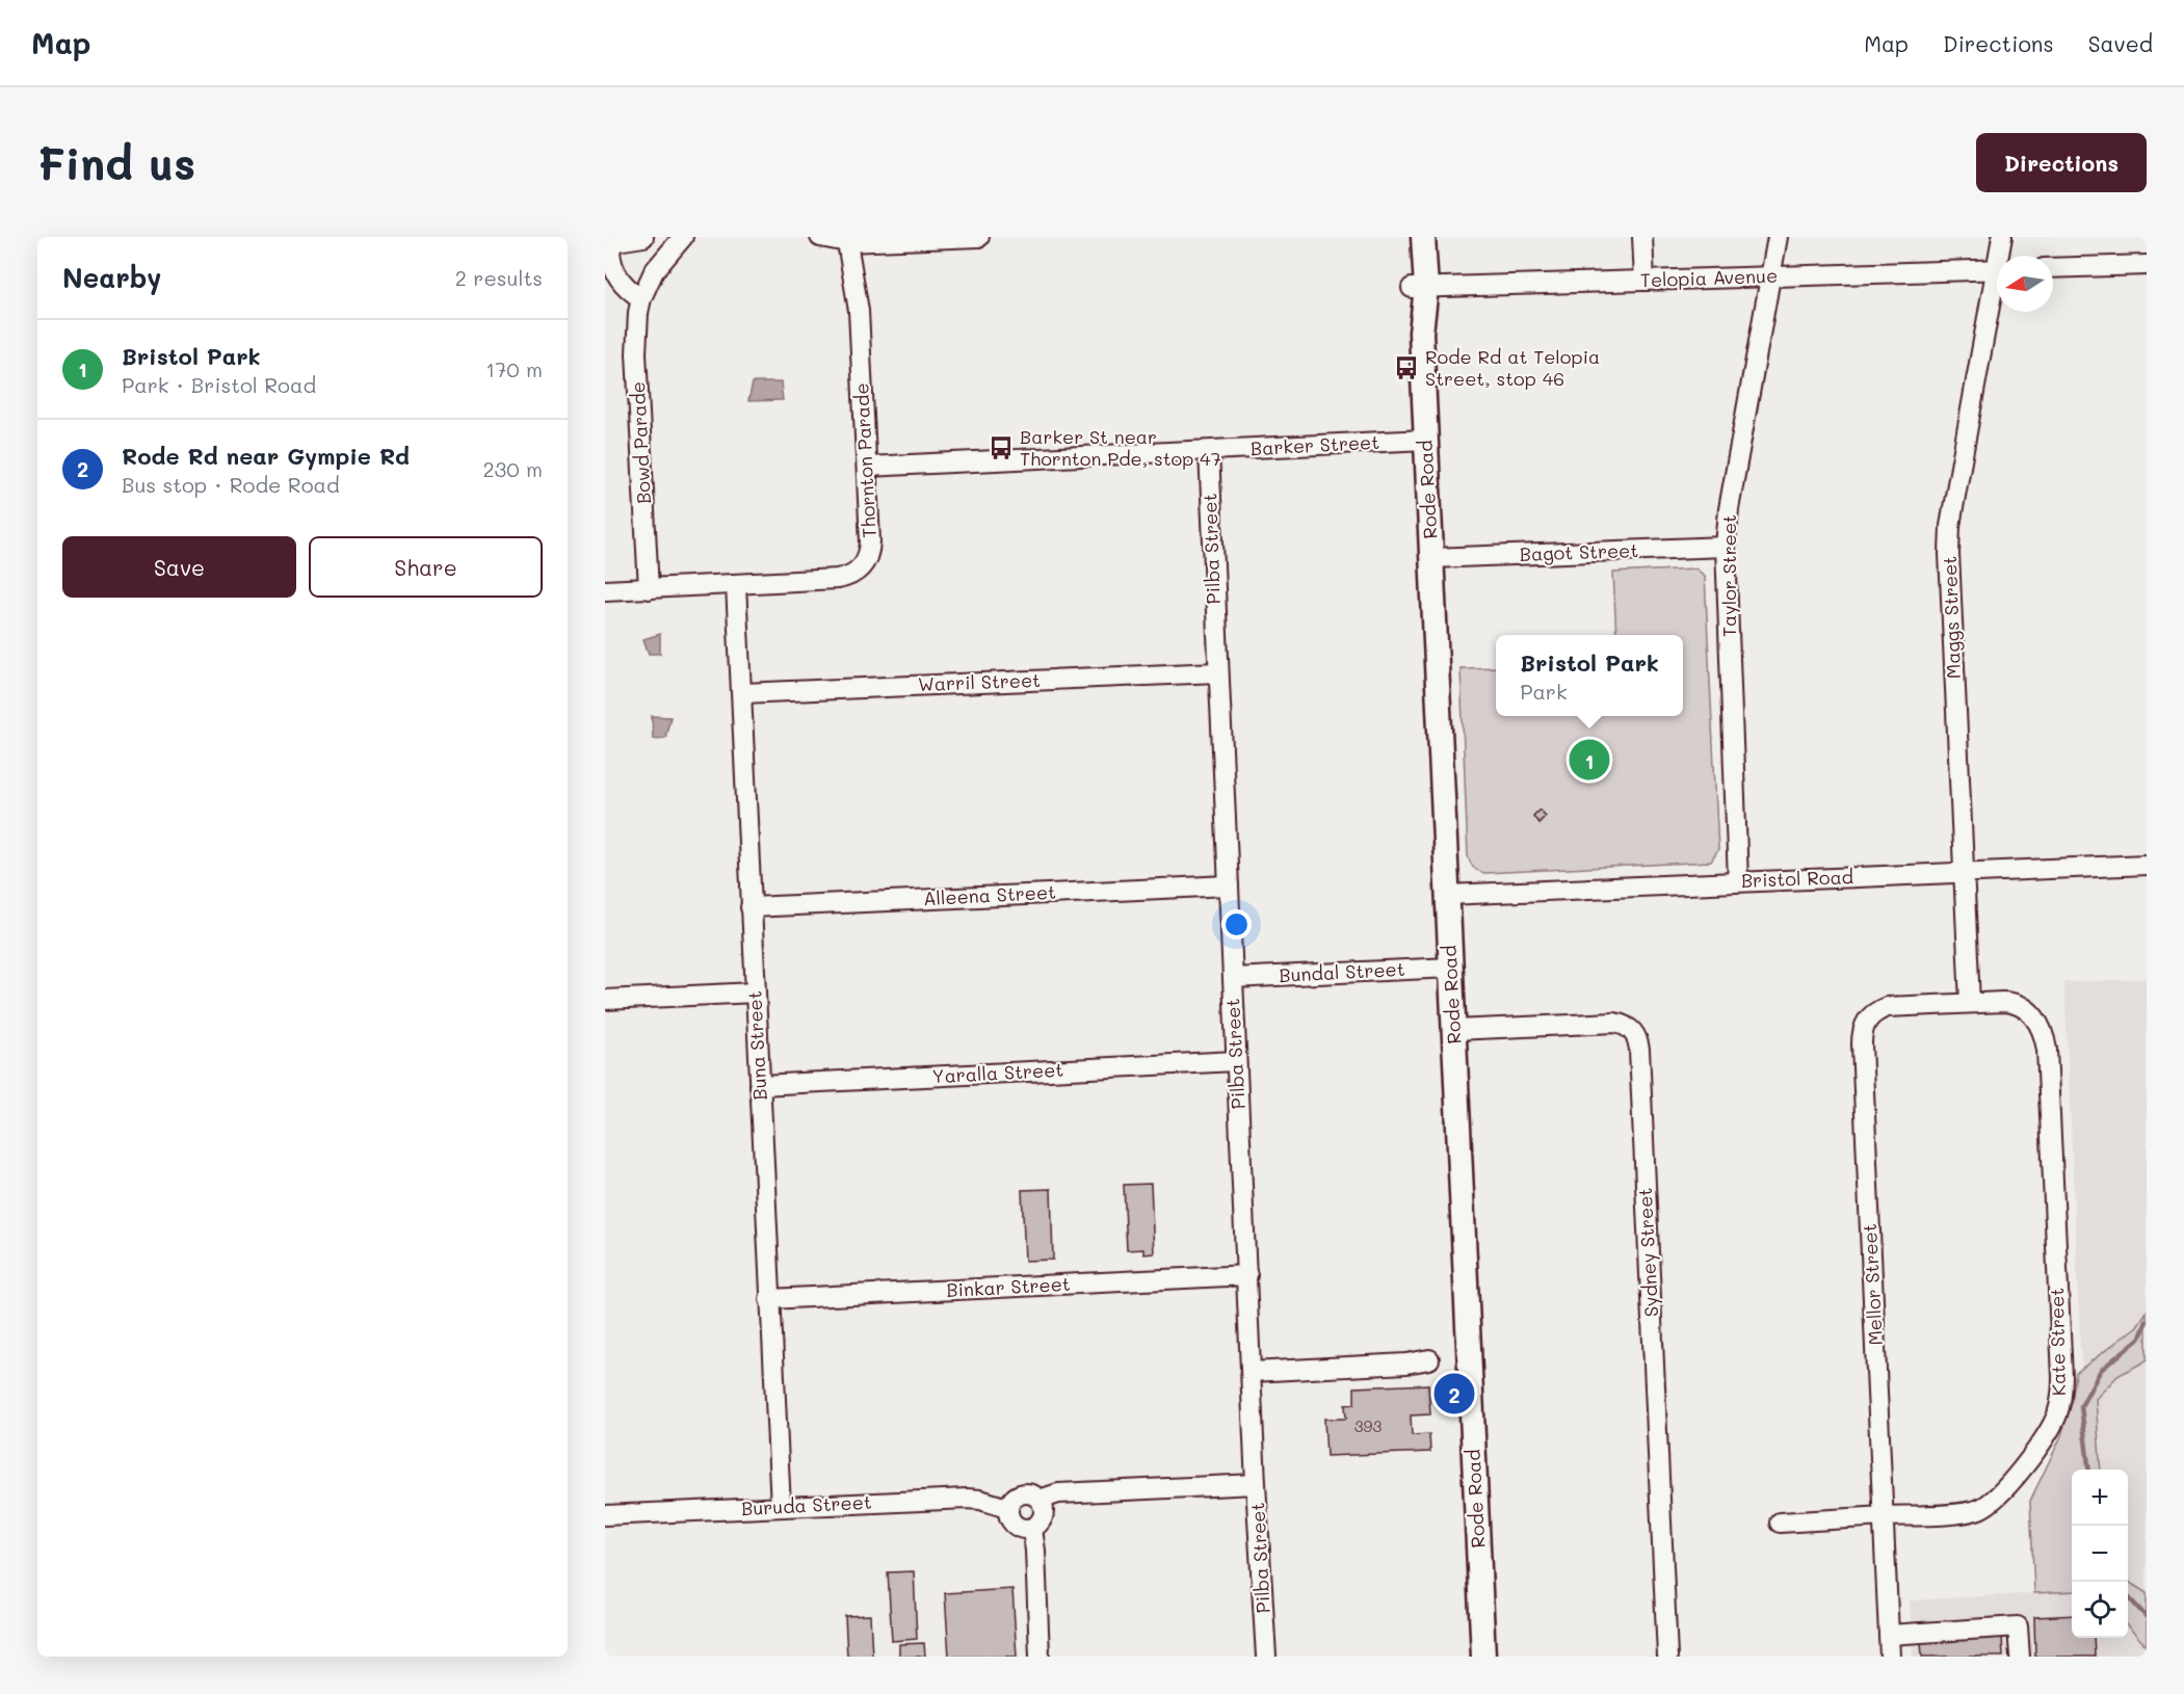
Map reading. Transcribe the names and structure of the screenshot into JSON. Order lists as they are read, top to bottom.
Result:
{
  "streets": {
    "main road": ["Rode Road"],
    "street": [
      "Telopia Avenue",
      "Bowd Parade",
      "Barker Street",
      "Thornton Parade",
      "Pilba Street",
      "Bagot Street",
      "Taylor Street",
      "Maggs Street",
      "Warril Street",
      "Bristol Road",
      "Alleena Street",
      "Bundal Street",
      "Buna Street",
      "Yaralla Street",
      "Sydney Street",
      "Mellor Street",
      "Binkar Street",
      "Kate Street",
      "Buruda Street"
    ]
  },
  "crossings": [
    ["Telopia Avenue", "Rode Road"],
    ["Telopia Avenue", "Taylor Street"],
    ["Bowd Parade", "Thornton Parade"],
    ["Barker Street", "Thornton Parade"],
    ["Barker Street", "Rode Road"],
    ["Barker Street", "Pilba Street"],
    ["Thornton Parade", "Buna Street"],
    ["Rode Road", "Bagot Street"],
    ["Rode Road", "Bristol Road"],
    ["Rode Road", "Bundal Street"],
    ["Rode Road", "Sydney Street"],
    ["Pilba Street", "Warril Street"],
    ["Pilba Street", "Alleena Street"],
    ["Pilba Street", "Bundal Street"],
    ["Pilba Street", "Yaralla Street"],
    ["Pilba Street", "Binkar Street"],
    ["Bagot Street", "Taylor Street"],
    ["Taylor Street", "Bristol Road"],
    ["Maggs Street", "Bristol Road"],
    ["Maggs Street", "Mellor Street"],
    ["Maggs Street", "Kate Street"],
    ["Warril Street", "Buna Street"],
    ["Alleena Street", "Buna Street"],
    ["Buna Street", "Yaralla Street"],
    ["Buna Street", "Binkar Street"],
    ["Buna Street", "Buruda Street"],
    ["Mellor Street", "Kate Street"]
  ],
  "places": {
    "bus stop": ["Rode Rd at Telopia Street, stop 46", "Barker St near Thornton Pde, stop 47"]
  },
  "house_numbers": ["393"],
  "north": "left",
  "page": {
    "header": "Map",
    "nav": ["Map", "Directions", "Saved"],
    "buttons": [
      "Directions",
      ["Save", "Share"]
    ],
    "title": "Find us",
    "heading": ["Nearby", "2 results"],
    "list": [
      {
        "mark": "1",
        "name": "Bristol Park",
        "note": "Park · Bristol Road",
        "value": "170 m"
      },
      {
        "mark": "2",
        "name": "Rode Rd near Gympie Rd",
        "note": "Bus stop · Rode Road",
        "value": "230 m"
      }
    ],
    "popup": ["Bristol Park", "Park"],
    "pins": ["1", "2"],
    "map_buttons": ["+", "−"]
  }
}
